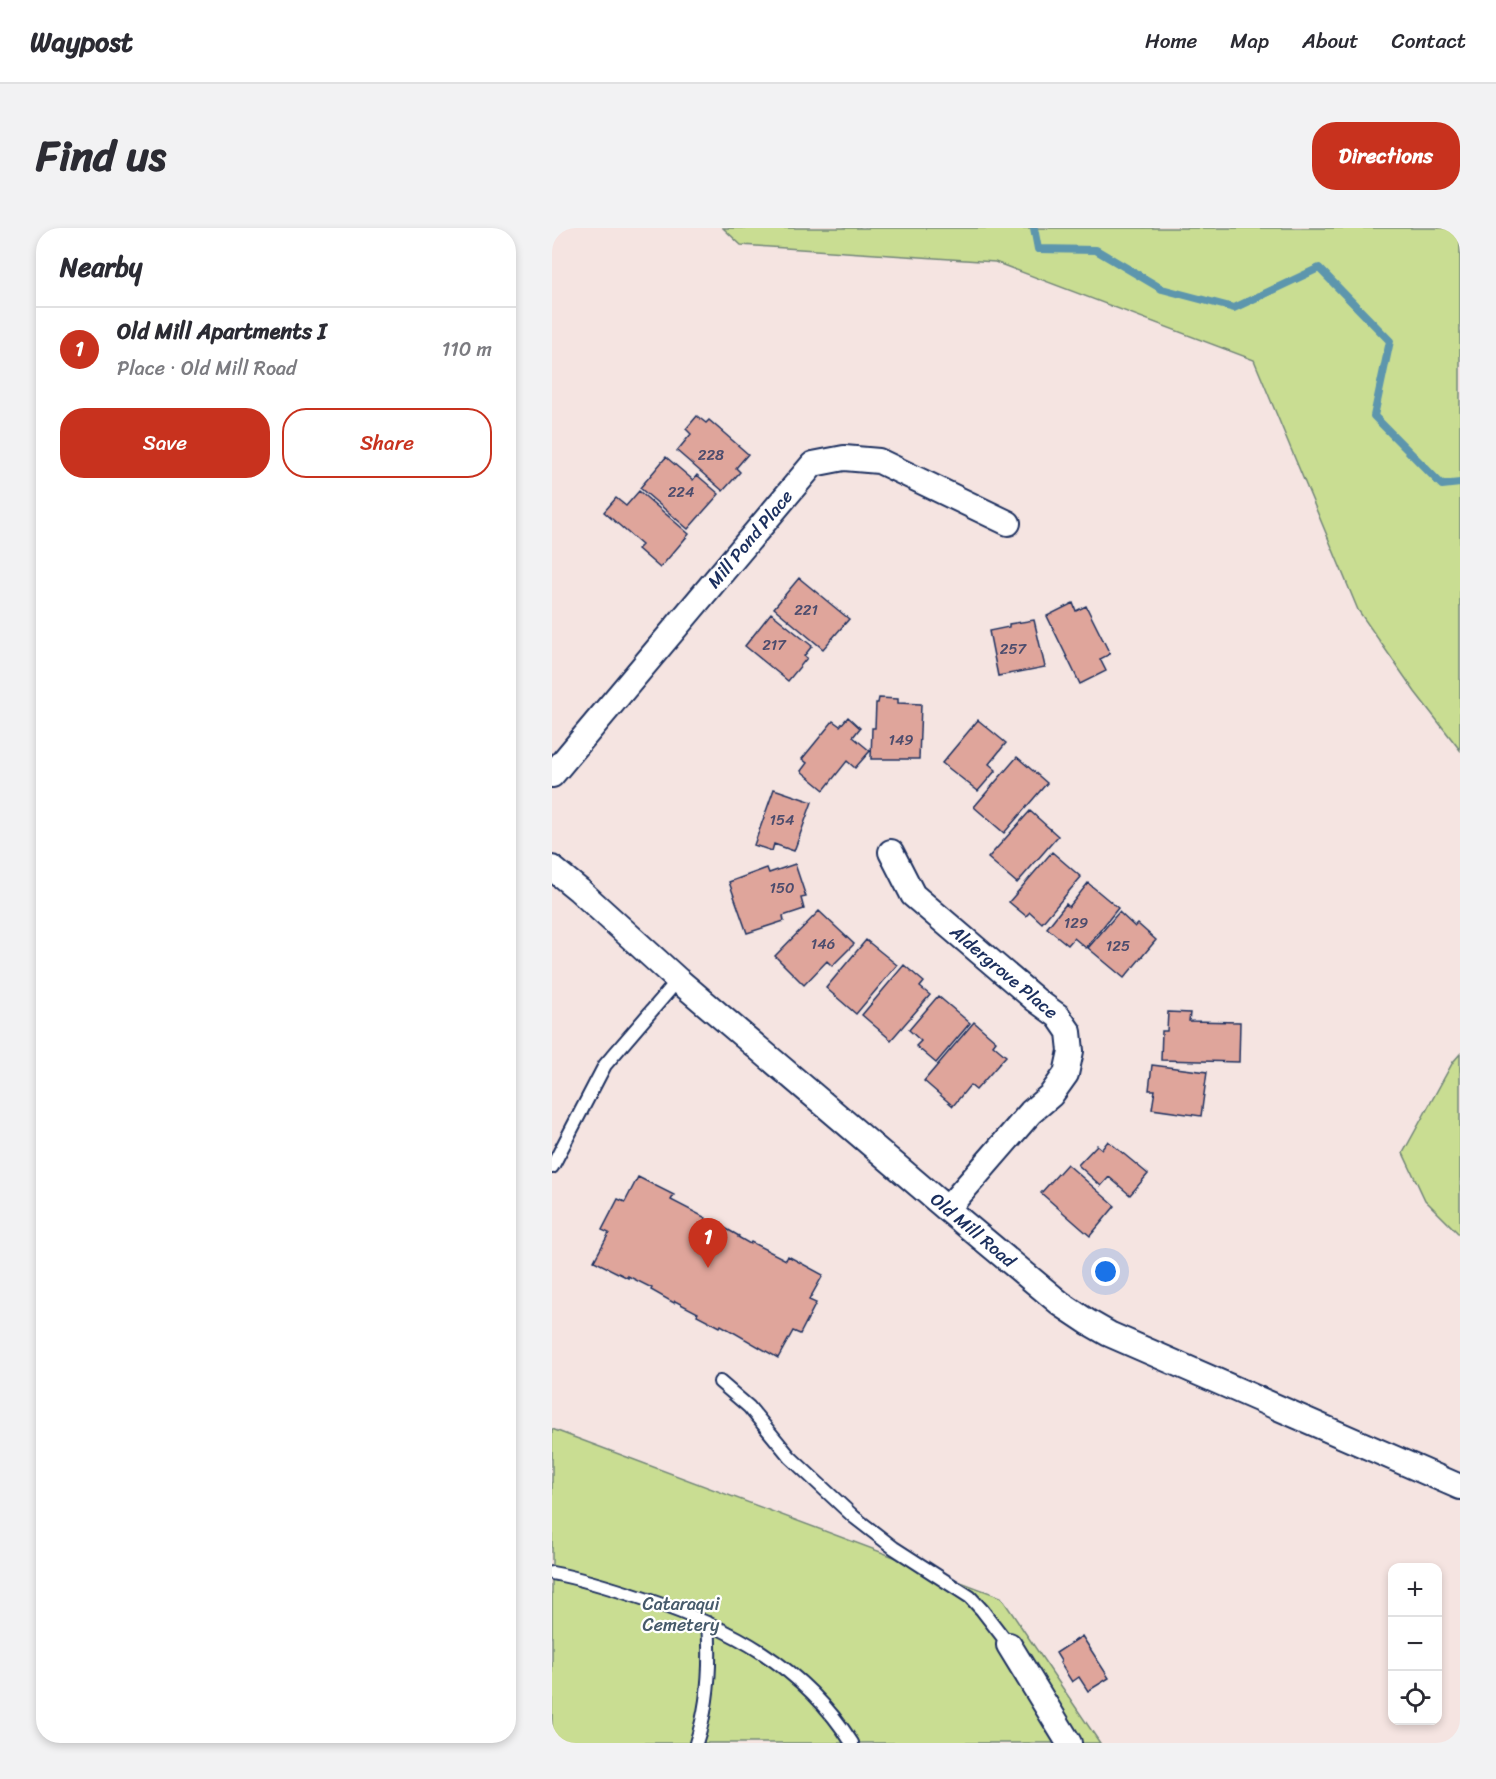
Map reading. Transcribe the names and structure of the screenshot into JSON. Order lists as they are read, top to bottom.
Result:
{
  "streets": {
    "street": ["Mill Pond Place", "Aldergrove Place", "Old Mill Road"]
  },
  "crossings": [
    ["Aldergrove Place", "Old Mill Road"]
  ],
  "parks": ["Cataraqui Cemetery"],
  "house_numbers": [
    "228",
    "224",
    "221",
    "217",
    "257",
    "149",
    "154",
    "150",
    "129",
    "146",
    "125"
  ],
  "page": {
    "header": "Waypost",
    "nav": [
      "Home",
      "Map",
      "About",
      "Contact"
    ],
    "title": "Find us",
    "buttons": [
      "Directions",
      ["Save", "Share"]
    ],
    "heading": "Nearby",
    "list": [
      {
        "mark": "1",
        "name": "Old Mill Apartments I",
        "note": "Place · Old Mill Road",
        "value": "110 m"
      }
    ],
    "pins": "1",
    "map_buttons": ["+", "−"]
  }
}
